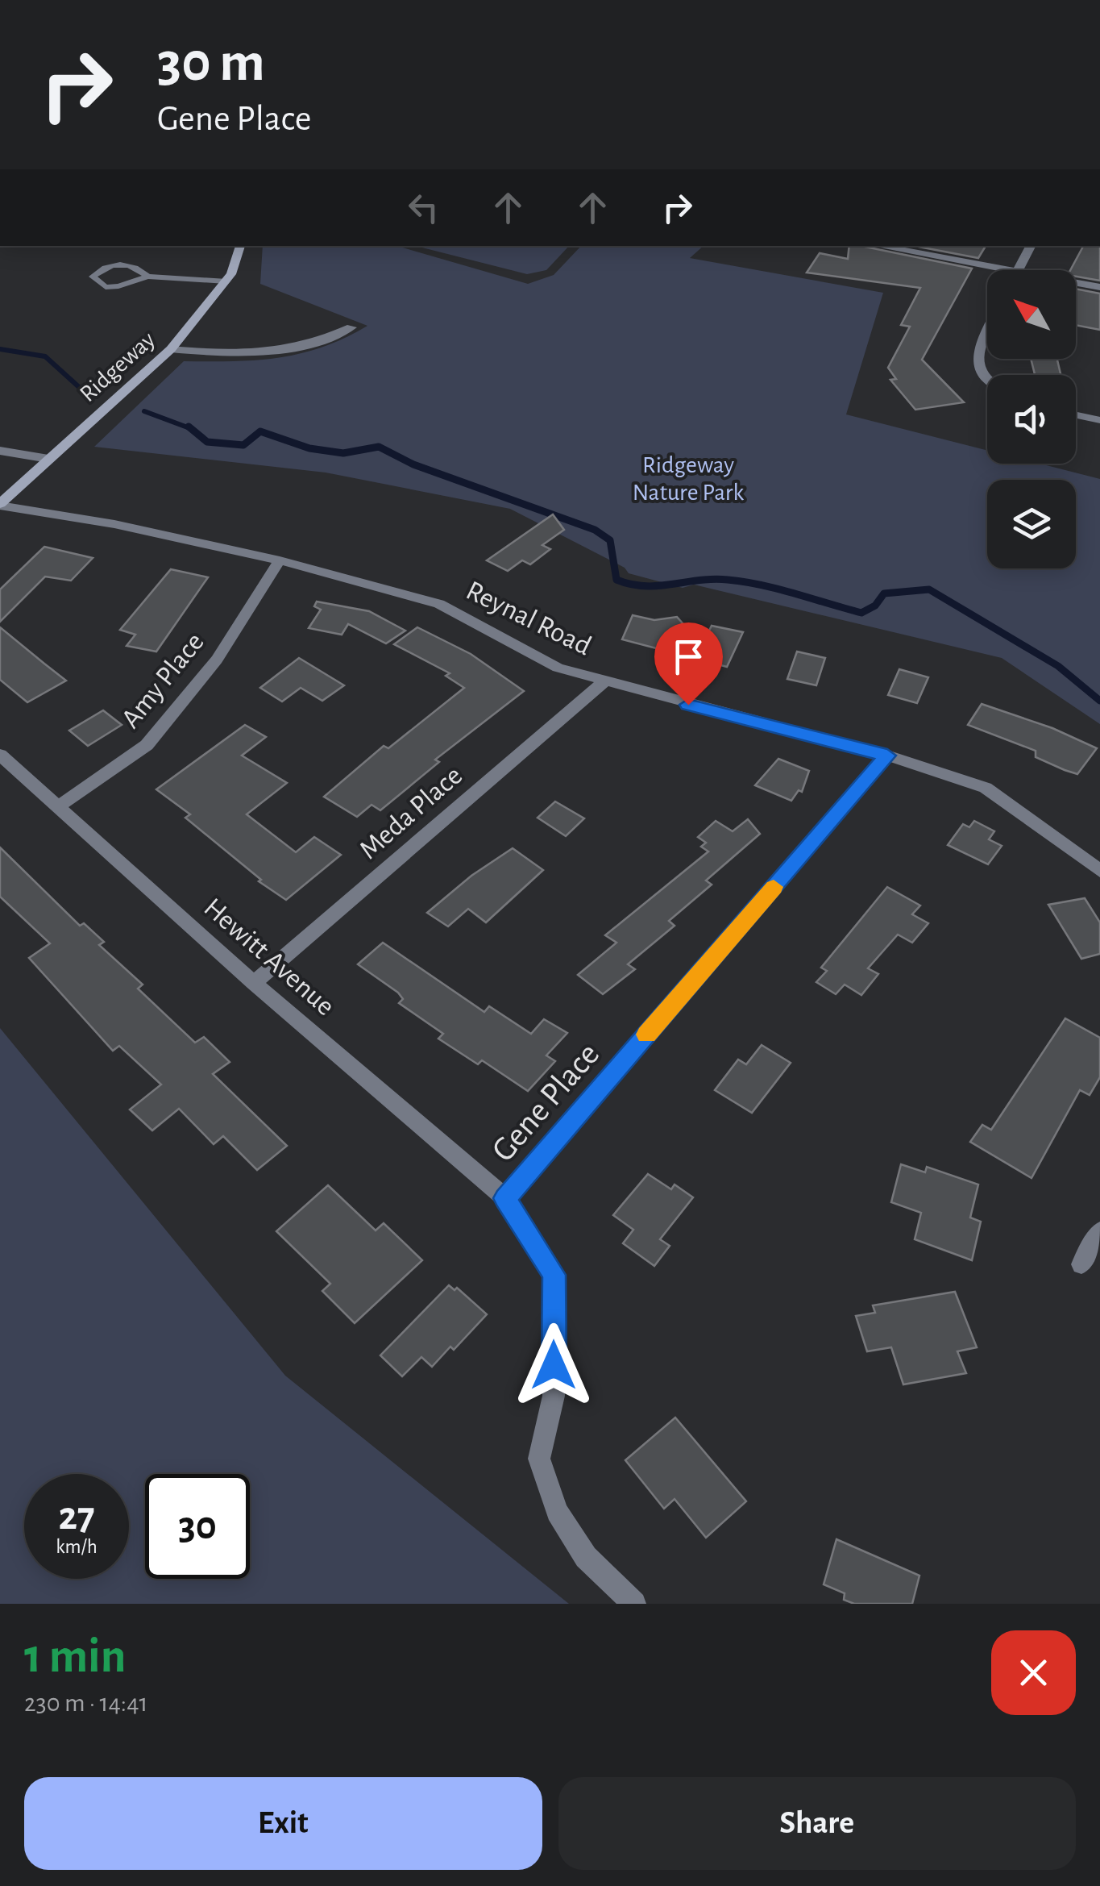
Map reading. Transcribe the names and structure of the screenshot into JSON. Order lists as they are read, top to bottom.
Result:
{
  "streets": {
    "street": [
      "Ridgeway",
      "Reynal Road",
      "Amy Place",
      "Meda Place",
      "Hewitt Avenue",
      "Gene Place"
    ]
  },
  "crossings": [
    ["Ridgeway", "Reynal Road"],
    ["Reynal Road", "Amy Place"],
    ["Reynal Road", "Meda Place"],
    ["Reynal Road", "Gene Place"],
    ["Amy Place", "Hewitt Avenue"],
    ["Meda Place", "Hewitt Avenue"],
    ["Hewitt Avenue", "Gene Place"]
  ],
  "parks": ["Ridgeway Nature Park"],
  "north": "top left",
  "page": {
    "turn": ["30 m", "Gene Place"],
    "speed": "27 km/h",
    "limit": "30",
    "heading": ["1 min", "230 m · 14:41"],
    "buttons": ["Exit", "Share"]
  }
}
